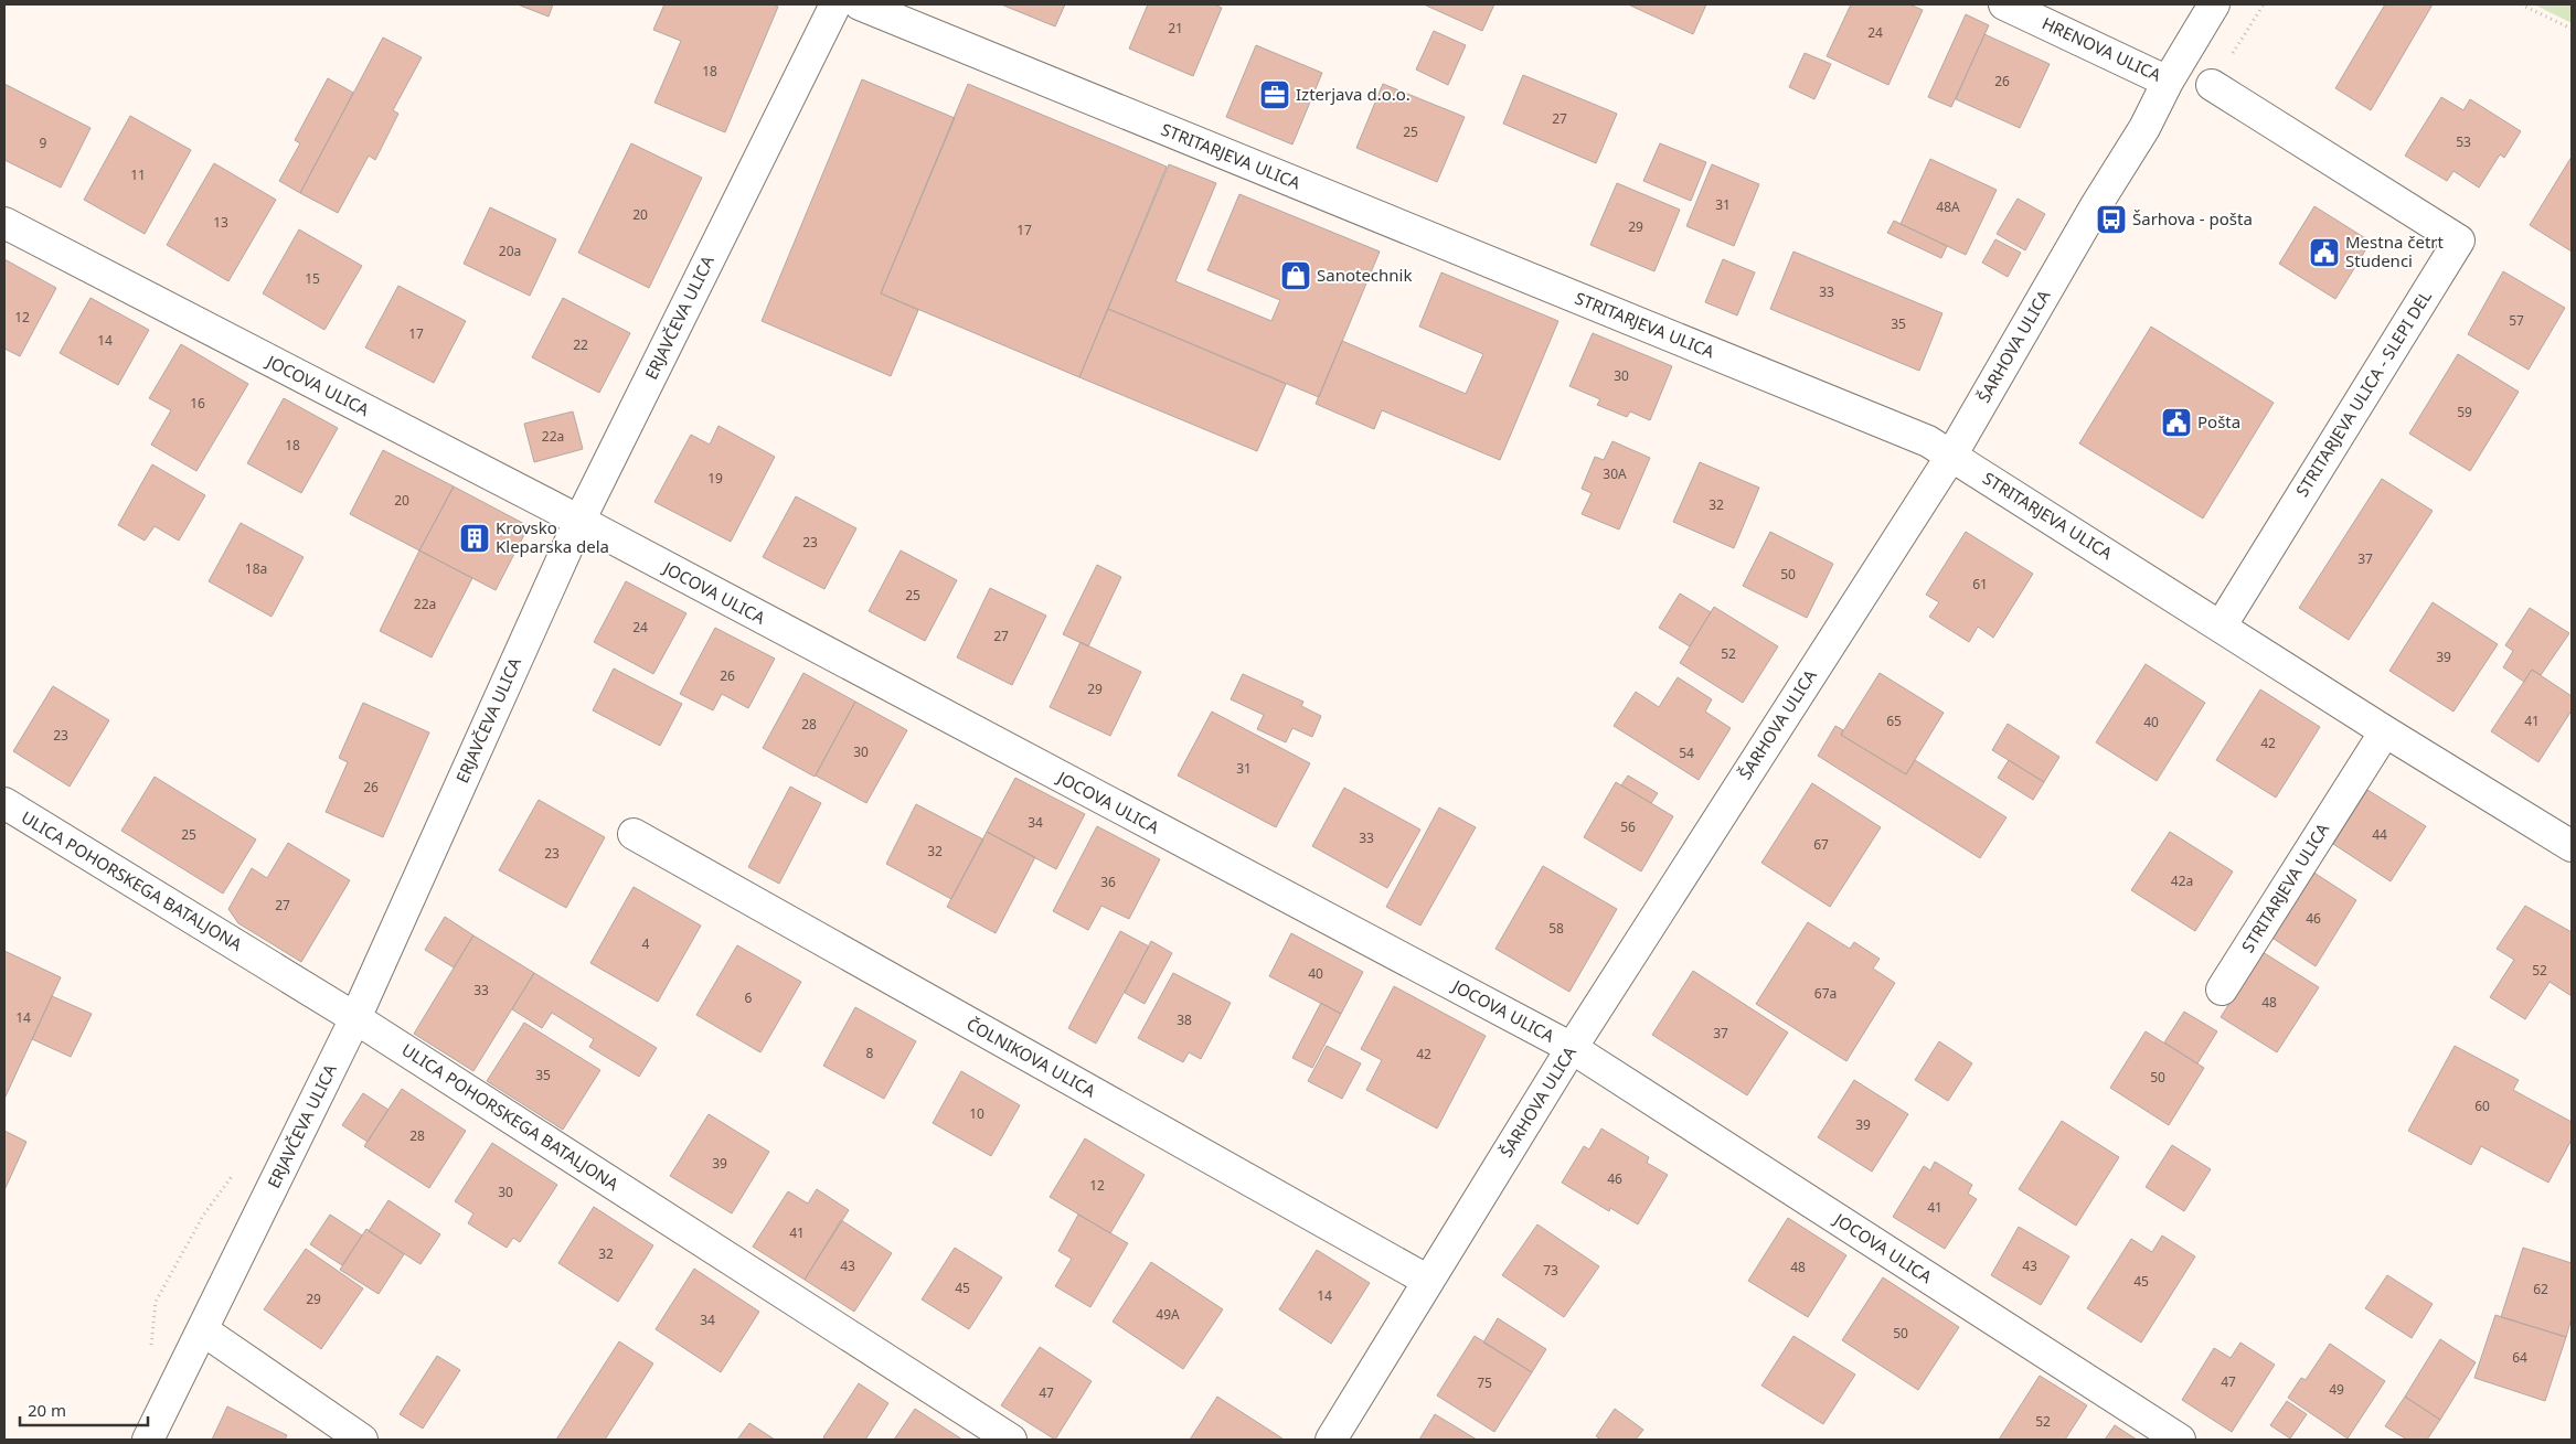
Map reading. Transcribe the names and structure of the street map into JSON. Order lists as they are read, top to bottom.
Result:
{
  "streets": {
    "street": [
      "HRENOVA ULICA",
      "STRITARJEVA ULICA",
      "ERJAVČEVA ULICA",
      "ŠARHOVA ULICA",
      "JOCOVA ULICA",
      "STRITARJEVA ULICA - SLEPI DEL",
      "ULICA POHORSKEGA BATALJONA",
      "ČOLNIKOVA ULICA"
    ]
  },
  "crossings": [
    ["HRENOVA ULICA", "ŠARHOVA ULICA"],
    ["STRITARJEVA ULICA", "ŠARHOVA ULICA"],
    ["STRITARJEVA ULICA", "STRITARJEVA ULICA - SLEPI DEL"],
    ["ERJAVČEVA ULICA", "JOCOVA ULICA"],
    ["ERJAVČEVA ULICA", "ULICA POHORSKEGA BATALJONA"],
    ["ŠARHOVA ULICA", "JOCOVA ULICA"],
    ["ŠARHOVA ULICA", "ČOLNIKOVA ULICA"]
  ],
  "places": {
    "office": ["Izterjava d.o.o."],
    "bus stop": ["Šarhova - pošta"],
    "public building": ["Mestna četrt Studenci", "Pošta"],
    "shop": ["Sanotechnik"],
    "building": ["Krovsko Kleparska dela"]
  },
  "house_numbers": [
    "21",
    "24",
    "18",
    "26",
    "27",
    "25",
    "53",
    "9",
    "11",
    "31",
    "48A",
    "20",
    "13",
    "29",
    "17",
    "20a",
    "15",
    "33",
    "12",
    "57",
    "35",
    "17",
    "14",
    "22",
    "30",
    "16",
    "59",
    "22a",
    "18",
    "30A",
    "19",
    "20",
    "32",
    "23",
    "37",
    "18a",
    "50",
    "61",
    "25",
    "22a",
    "24",
    "27",
    "52",
    "39",
    "26",
    "29",
    "65",
    "41",
    "40",
    "28",
    "23",
    "42",
    "30",
    "54",
    "31",
    "26",
    "34",
    "56",
    "25",
    "44",
    "33",
    "67",
    "32",
    "23",
    "42a",
    "36",
    "27",
    "46",
    "58",
    "4",
    "52",
    "40",
    "33",
    "67a",
    "6",
    "48",
    "14",
    "38",
    "37",
    "8",
    "42",
    "35",
    "50",
    "60",
    "10",
    "39",
    "28",
    "39",
    "46",
    "12",
    "30",
    "41",
    "41",
    "32",
    "43",
    "43",
    "48",
    "73",
    "45",
    "45",
    "62",
    "14",
    "29",
    "49A",
    "34",
    "50",
    "64",
    "47",
    "75",
    "49",
    "47",
    "52"
  ],
  "scale_bar": "20 m"
}
